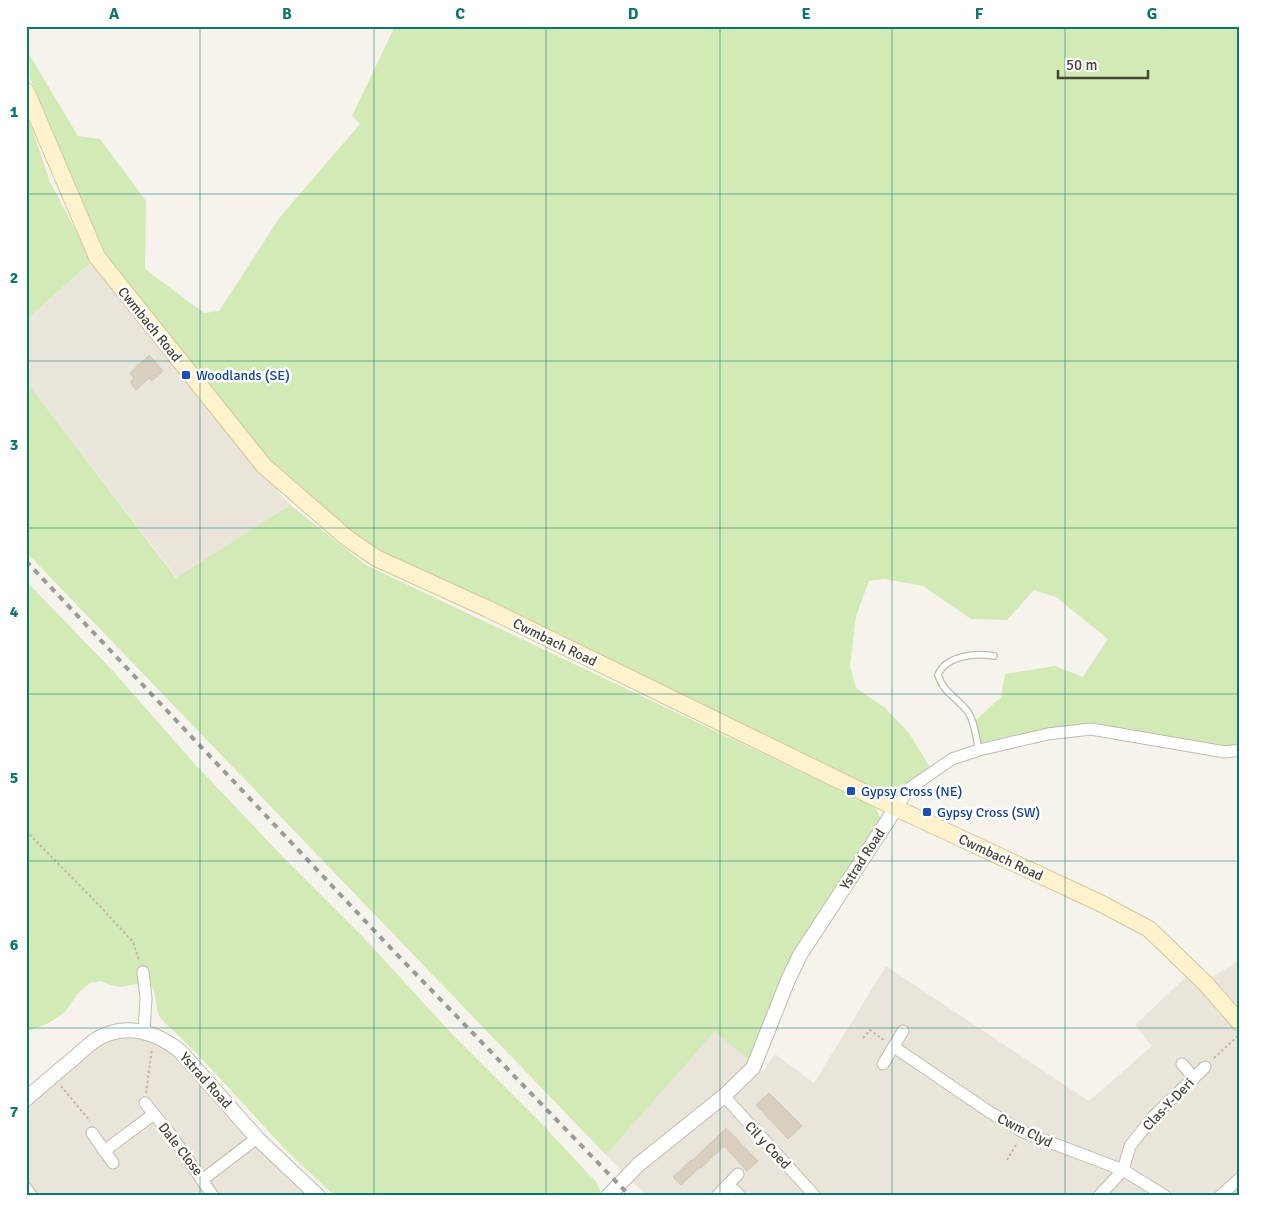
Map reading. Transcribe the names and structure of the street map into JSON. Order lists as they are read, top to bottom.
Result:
{
  "streets": {
    "main road": ["Cwmbach Road"],
    "street": [
      "Ystrad Road",
      "Clas-Y-Deri",
      "Cwm Clyd",
      "Cil y Coed",
      "Dale Close"
    ]
  },
  "crossings": [
    ["Cwmbach Road", "Ystrad Road"],
    ["Ystrad Road", "Cil y Coed"],
    ["Ystrad Road", "Dale Close"],
    ["Clas-Y-Deri", "Cwm Clyd"]
  ],
  "places": {
    "transit": ["Woodlands (SE)", "Gypsy Cross (NE)", "Gypsy Cross (SW)"]
  },
  "scale_bar": "50 m",
  "grid": {
    "columns": [
      "A",
      "B",
      "C",
      "D",
      "E",
      "F",
      "G"
    ],
    "rows": [
      "1",
      "2",
      "3",
      "4",
      "5",
      "6",
      "7"
    ]
  }
}
